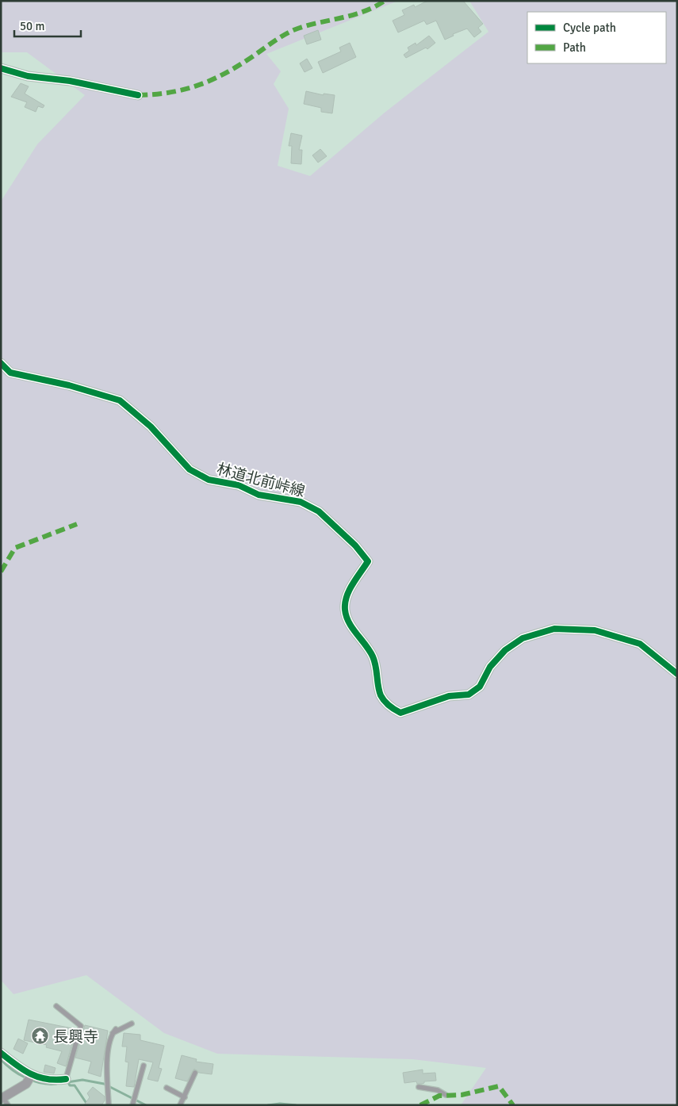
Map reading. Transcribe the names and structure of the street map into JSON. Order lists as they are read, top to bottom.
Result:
{
  "streets": {
    "street": ["林道北前峠線"]
  },
  "places": {
    "temple": ["長興寺"]
  },
  "legend": ["Cycle path", "Path"],
  "scale_bar": "50 m"
}
